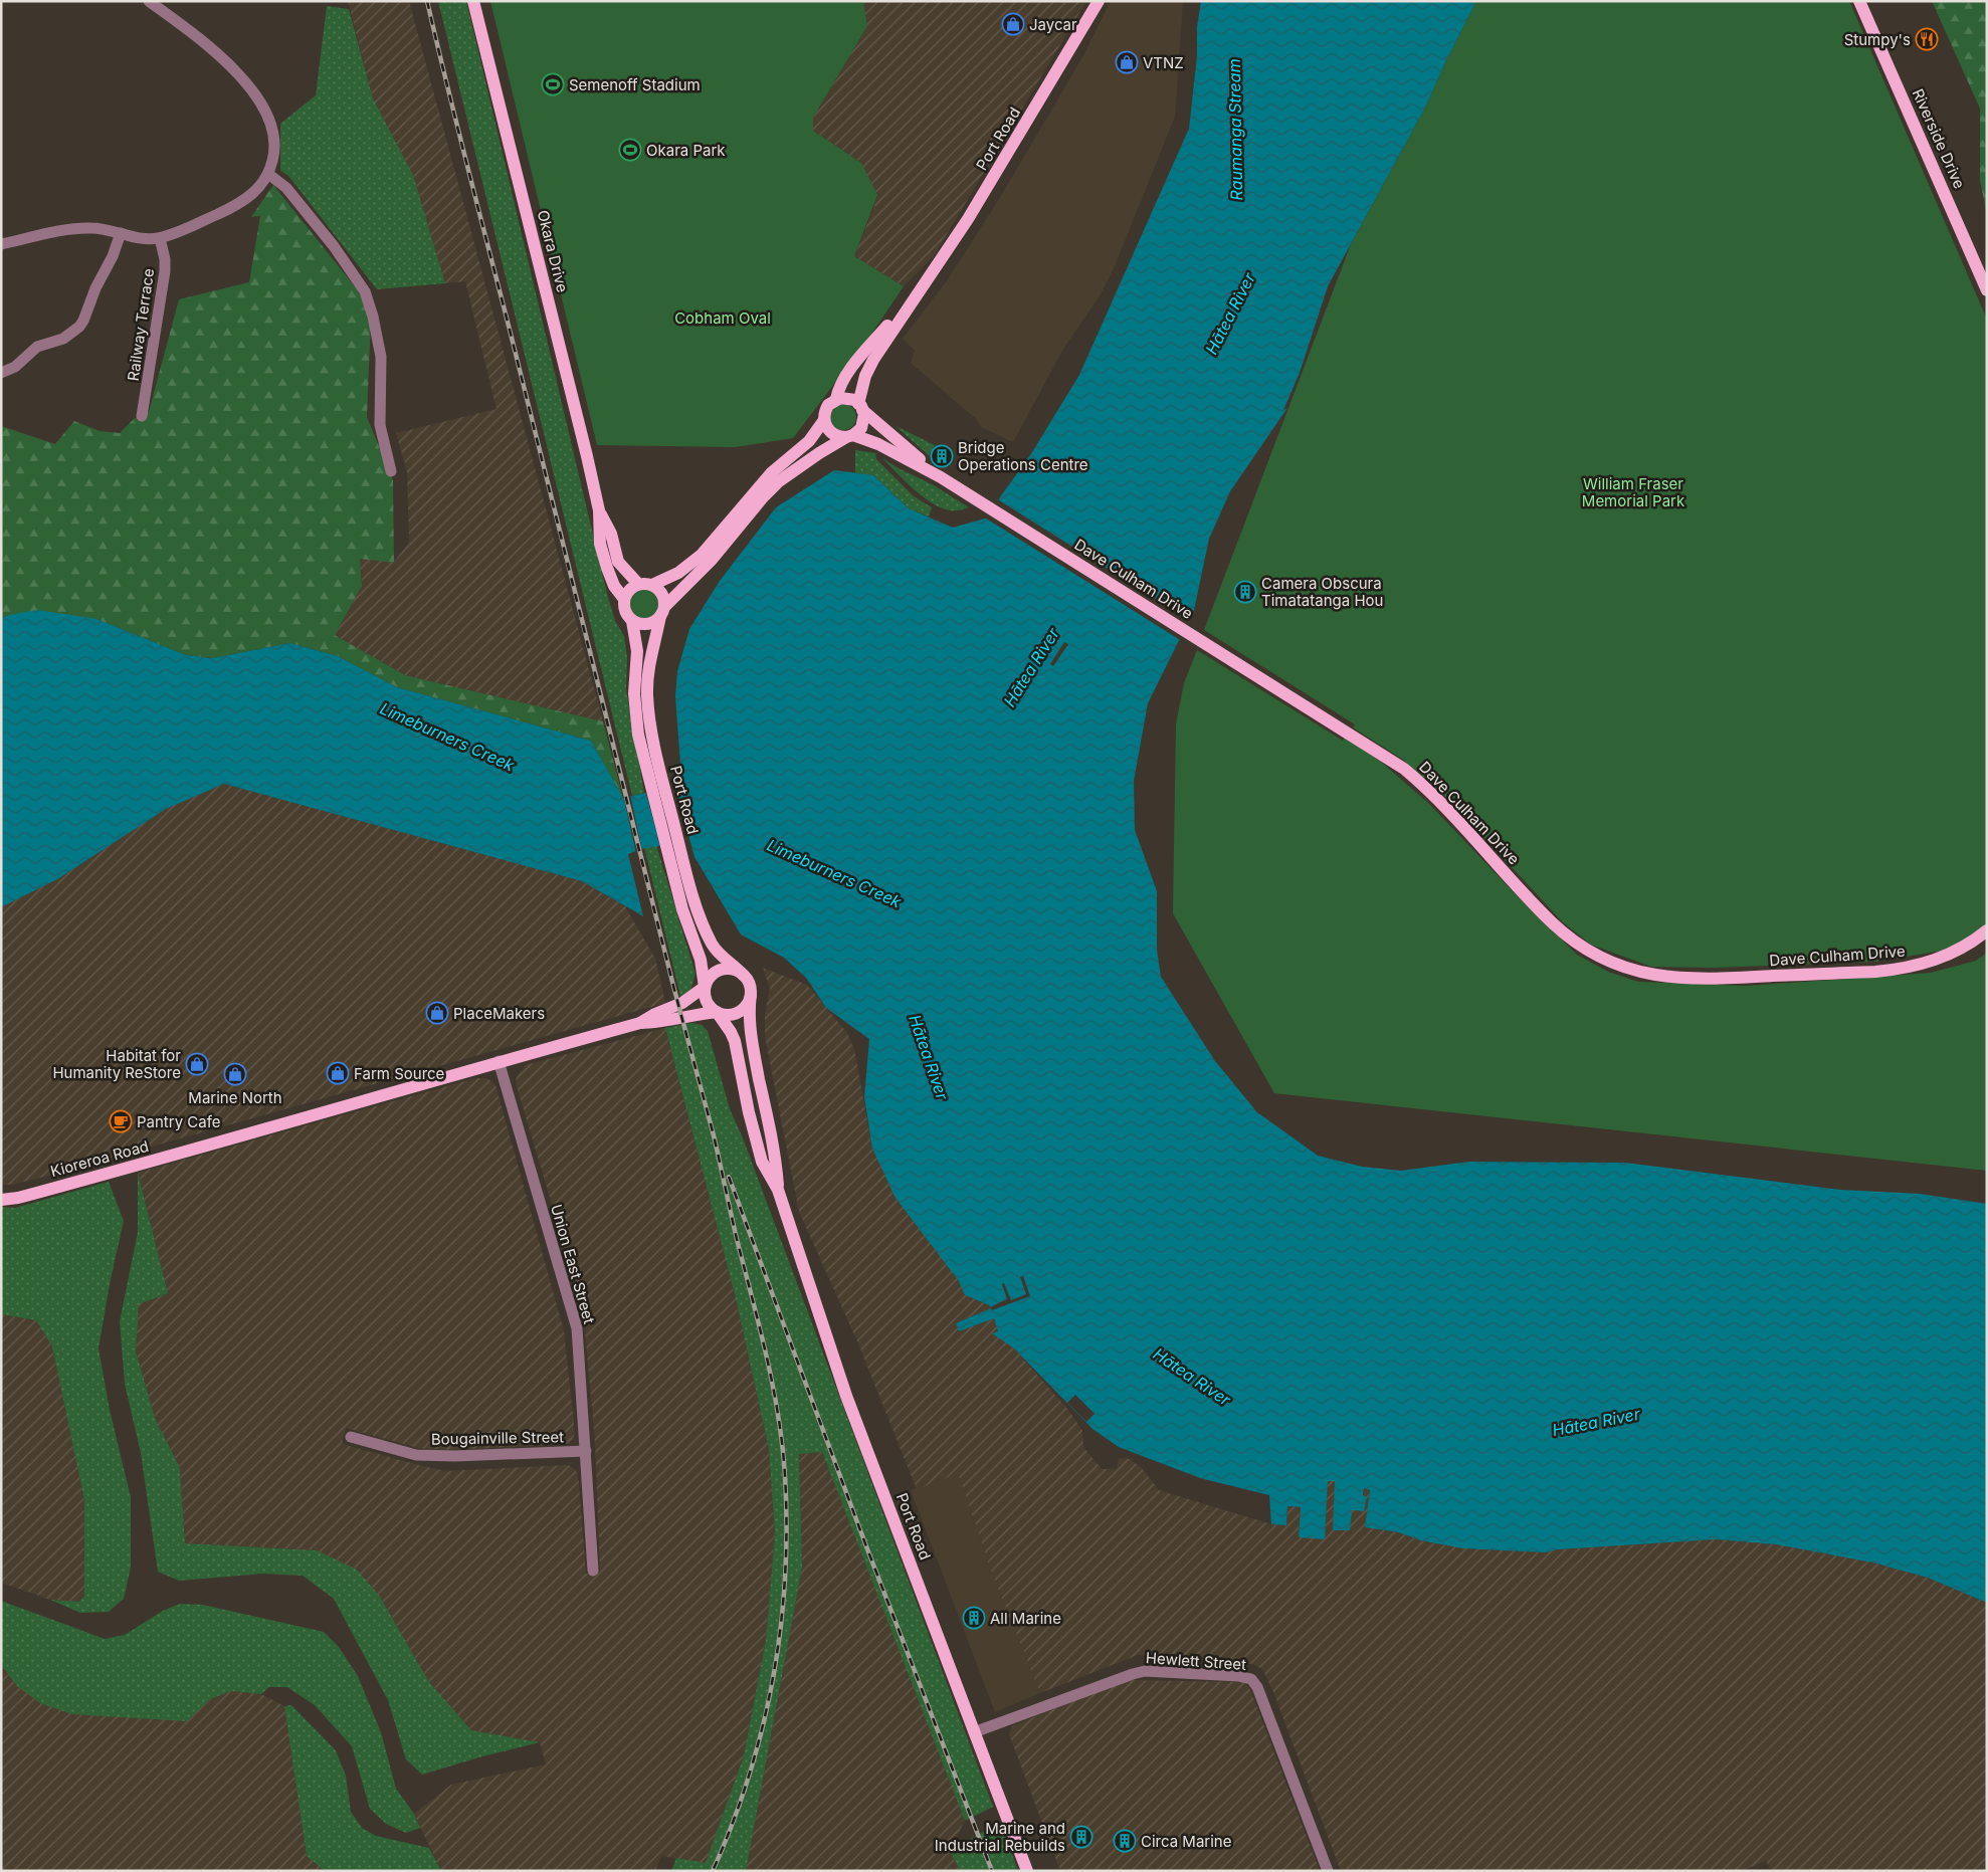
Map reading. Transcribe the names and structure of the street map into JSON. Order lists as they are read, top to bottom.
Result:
{
  "streets": {
    "main road": [
      "Port Road",
      "Riverside Drive",
      "Okara Drive",
      "Dave Culham Drive",
      "Kioreroa Road"
    ],
    "street": [
      "Railway Terrace",
      "Union East Street",
      "Bougainville Street",
      "Hewlett Street"
    ]
  },
  "crossings": [
    ["Port Road", "Okara Drive"],
    ["Port Road", "Dave Culham Drive"],
    ["Port Road", "Kioreroa Road"],
    ["Port Road", "Hewlett Street"],
    ["Kioreroa Road", "Union East Street"],
    ["Union East Street", "Bougainville Street"]
  ],
  "water": ["Raumanga Stream", "Hātea River", "Limeburners Creek"],
  "parks": ["Cobham Oval", "William Fraser Memorial Park"],
  "places": {
    "shop": [
      "Jaycar",
      "VTNZ",
      "PlaceMakers",
      "Habitat for Humanity ReStore",
      "Farm Source",
      "Marine North"
    ],
    "restaurant": ["Stumpy's"],
    "sports": ["Semenoff Stadium", "Okara Park"],
    "building": [
      "Bridge Operations Centre",
      "Camera Obscura Timatatanga Hou",
      "All Marine",
      "Marine and Industrial Rebuilds",
      "Circa Marine"
    ],
    "cafe": ["Pantry Cafe"]
  }
}
